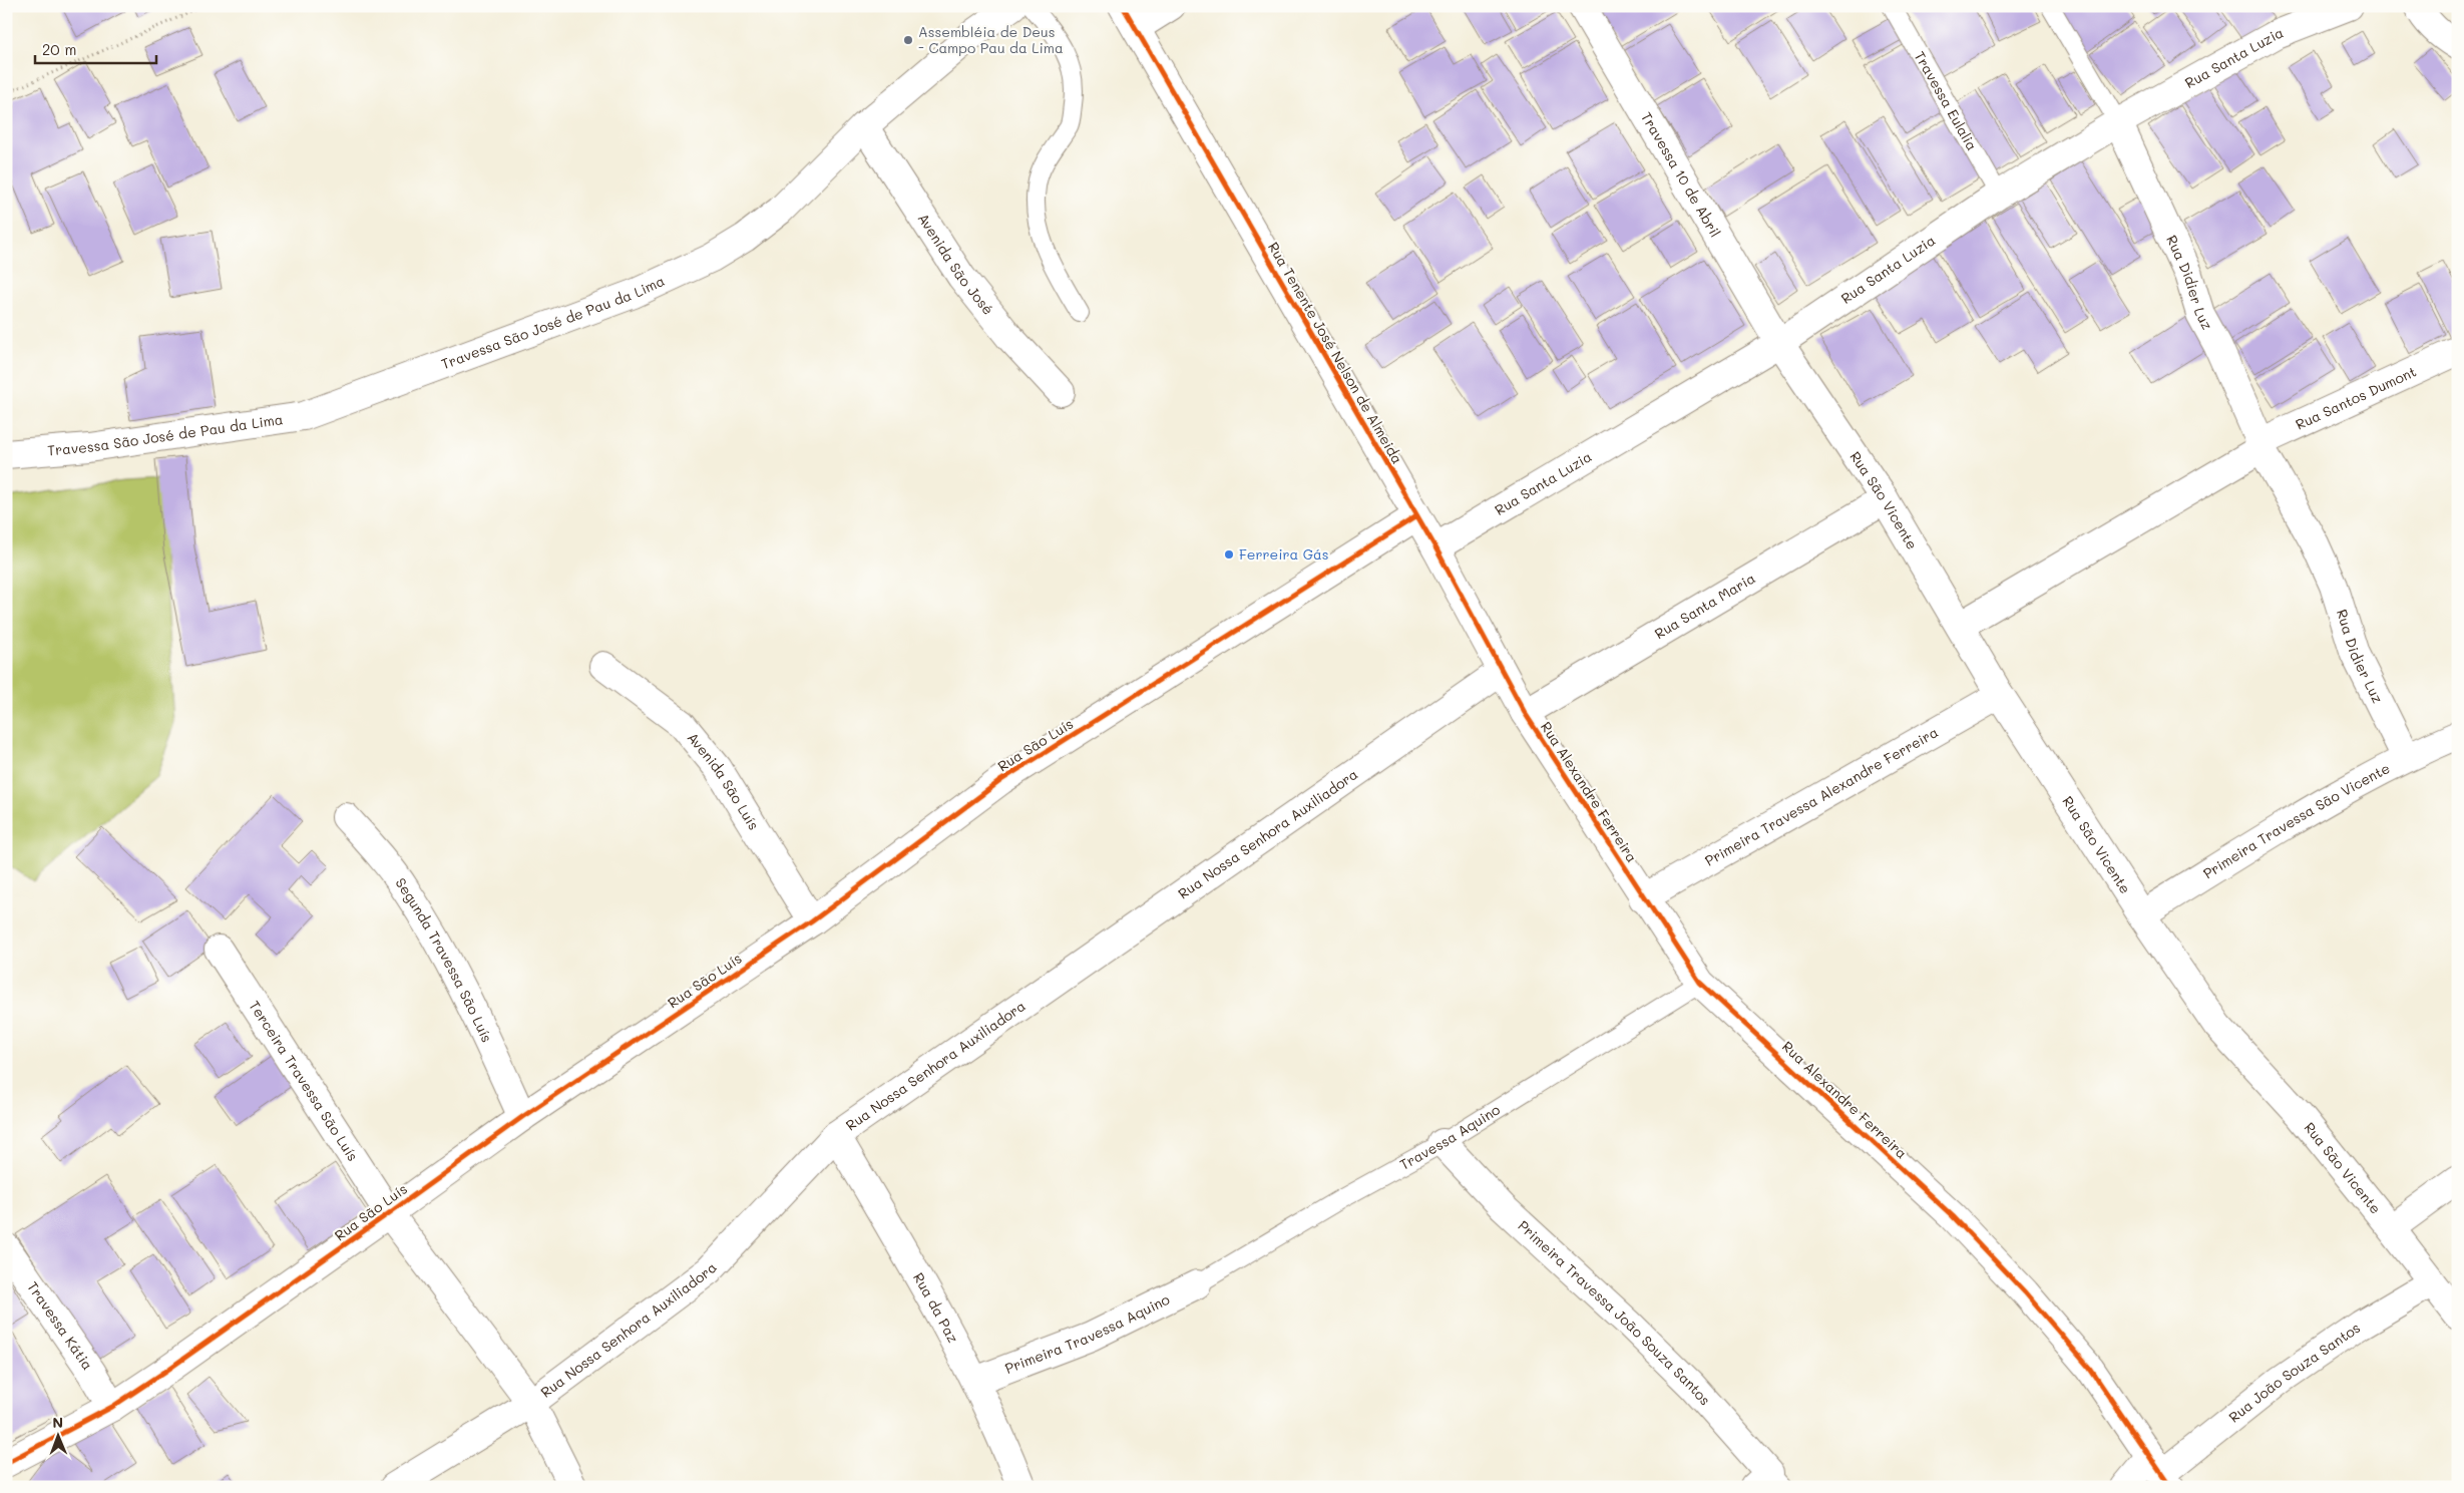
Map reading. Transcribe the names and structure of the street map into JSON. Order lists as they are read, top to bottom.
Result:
{
  "streets": {
    "street": [
      "Rua Santa Luzia",
      "Travessa 10 de Abril",
      "Avenida São José",
      "Rua Didier Luz",
      "Travessa São José de Pau da Lima",
      "Rua Tenente José Nelson de Almeida",
      "Rua Santos Dumont",
      "Rua São Vicente",
      "Rua Santa Maria",
      "Rua São Luís",
      "Avenida São Luís",
      "Rua Alexandre Ferreira",
      "Primeira Travessa Alexandre Ferreira",
      "Primeira Travessa São Vicente",
      "Rua Nossa Senhora Auxiliadora",
      "Segunda Travessa São Luís",
      "Terceira Travessa São Luís",
      "Rua da Paz",
      "Primeira Travessa João Souza Santos",
      "Travessa Kátia",
      "Primeira Travessa Aquino",
      "Rua João Souza Santos"
    ],
    "lane": ["Travessa Eulalia", "Travessa Aquino"]
  },
  "crossings": [
    ["Rua Santa Luzia", "Travessa Eulalia"],
    ["Rua Santa Luzia", "Travessa 10 de Abril"],
    ["Rua Santa Luzia", "Rua Didier Luz"],
    ["Rua Santa Luzia", "Rua Tenente José Nelson de Almeida"],
    ["Rua Santa Luzia", "Rua São Vicente"],
    ["Travessa 10 de Abril", "Rua São Vicente"],
    ["Avenida São José", "Travessa São José de Pau da Lima"],
    ["Rua Didier Luz", "Rua Santos Dumont"],
    ["Rua Didier Luz", "Primeira Travessa São Vicente"],
    ["Rua Tenente José Nelson de Almeida", "Rua Santa Maria"],
    ["Rua Tenente José Nelson de Almeida", "Rua São Luís"],
    ["Rua Tenente José Nelson de Almeida", "Rua Alexandre Ferreira"],
    ["Rua Tenente José Nelson de Almeida", "Rua Nossa Senhora Auxiliadora"],
    ["Rua São Vicente", "Rua Santa Maria"],
    ["Rua São Vicente", "Primeira Travessa Alexandre Ferreira"],
    ["Rua São Vicente", "Primeira Travessa São Vicente"],
    ["Rua São Vicente", "Rua João Souza Santos"],
    ["Rua Santa Maria", "Rua Alexandre Ferreira"],
    ["Rua São Luís", "Avenida São Luís"],
    ["Rua São Luís", "Segunda Travessa São Luís"],
    ["Rua São Luís", "Terceira Travessa São Luís"],
    ["Rua São Luís", "Travessa Kátia"],
    ["Rua Alexandre Ferreira", "Primeira Travessa Alexandre Ferreira"],
    ["Rua Alexandre Ferreira", "Travessa Aquino"],
    ["Rua Alexandre Ferreira", "Rua João Souza Santos"],
    ["Rua Nossa Senhora Auxiliadora", "Terceira Travessa São Luís"],
    ["Rua Nossa Senhora Auxiliadora", "Rua da Paz"],
    ["Travessa Aquino", "Primeira Travessa João Souza Santos"],
    ["Travessa Aquino", "Primeira Travessa Aquino"],
    ["Rua da Paz", "Primeira Travessa Aquino"]
  ],
  "places": ["Assembléia de Deus - Campo Pau da Lima", "Ferreira Gás"],
  "scale_bar": "20 m",
  "north": "top"
}
